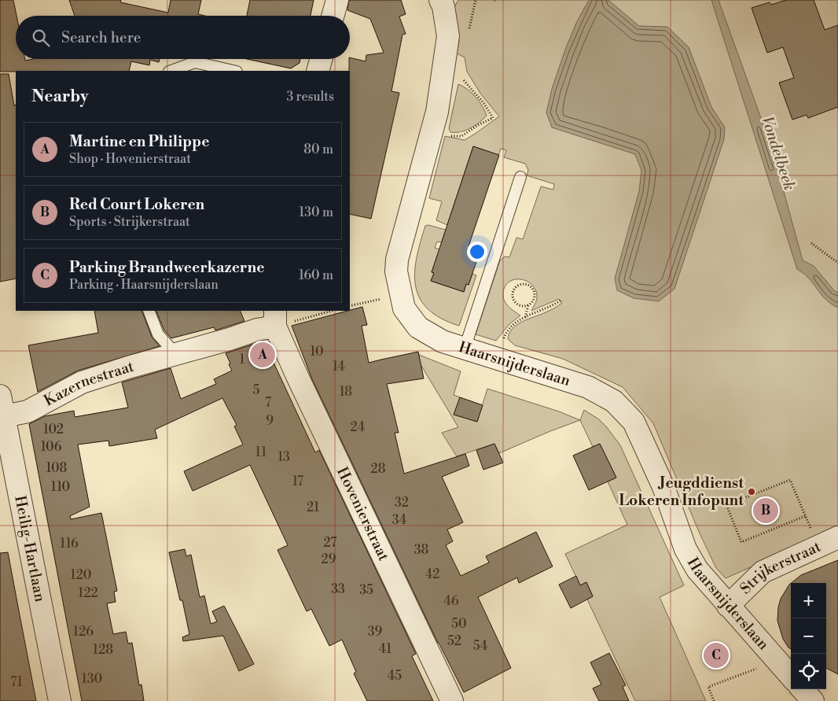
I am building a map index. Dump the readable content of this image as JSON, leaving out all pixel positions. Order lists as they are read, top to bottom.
{
  "streets": {
    "street": [
      "Haarsnijderslaan",
      "Kazernestraat",
      "Hovenierstraat",
      "Heilig-Hartlaan",
      "Strijkerstraat"
    ]
  },
  "crossings": [
    ["Haarsnijderslaan", "Strijkerstraat"],
    ["Kazernestraat", "Hovenierstraat"],
    ["Kazernestraat", "Heilig-Hartlaan"]
  ],
  "water": ["Vondelbeek"],
  "places": ["Jeugddienst Lokeren Infopunt"],
  "house_numbers": [
    "10",
    "1",
    "14",
    "5",
    "18",
    "7",
    "9",
    "24",
    "102",
    "106",
    "11",
    "13",
    "108",
    "28",
    "17",
    "110",
    "32",
    "21",
    "34",
    "27",
    "116",
    "38",
    "29",
    "42",
    "120",
    "33",
    "35",
    "122",
    "46",
    "50",
    "126",
    "39",
    "52",
    "54",
    "41",
    "128",
    "45",
    "130",
    "71"
  ],
  "page": {
    "search": "Search here",
    "heading": ["Nearby", "3 results"],
    "list": [
      {
        "mark": "A",
        "name": "Martine en Philippe",
        "note": "Shop · Hovenierstraat",
        "value": "80 m"
      },
      {
        "mark": "B",
        "name": "Red Court Lokeren",
        "note": "Sports · Strijkerstraat",
        "value": "130 m"
      },
      {
        "mark": "C",
        "name": "Parking Brandweerkazerne",
        "note": "Parking · Haarsnijderslaan",
        "value": "160 m"
      }
    ],
    "pins": ["A", "B", "C"],
    "map_buttons": ["+", "−"]
  }
}
